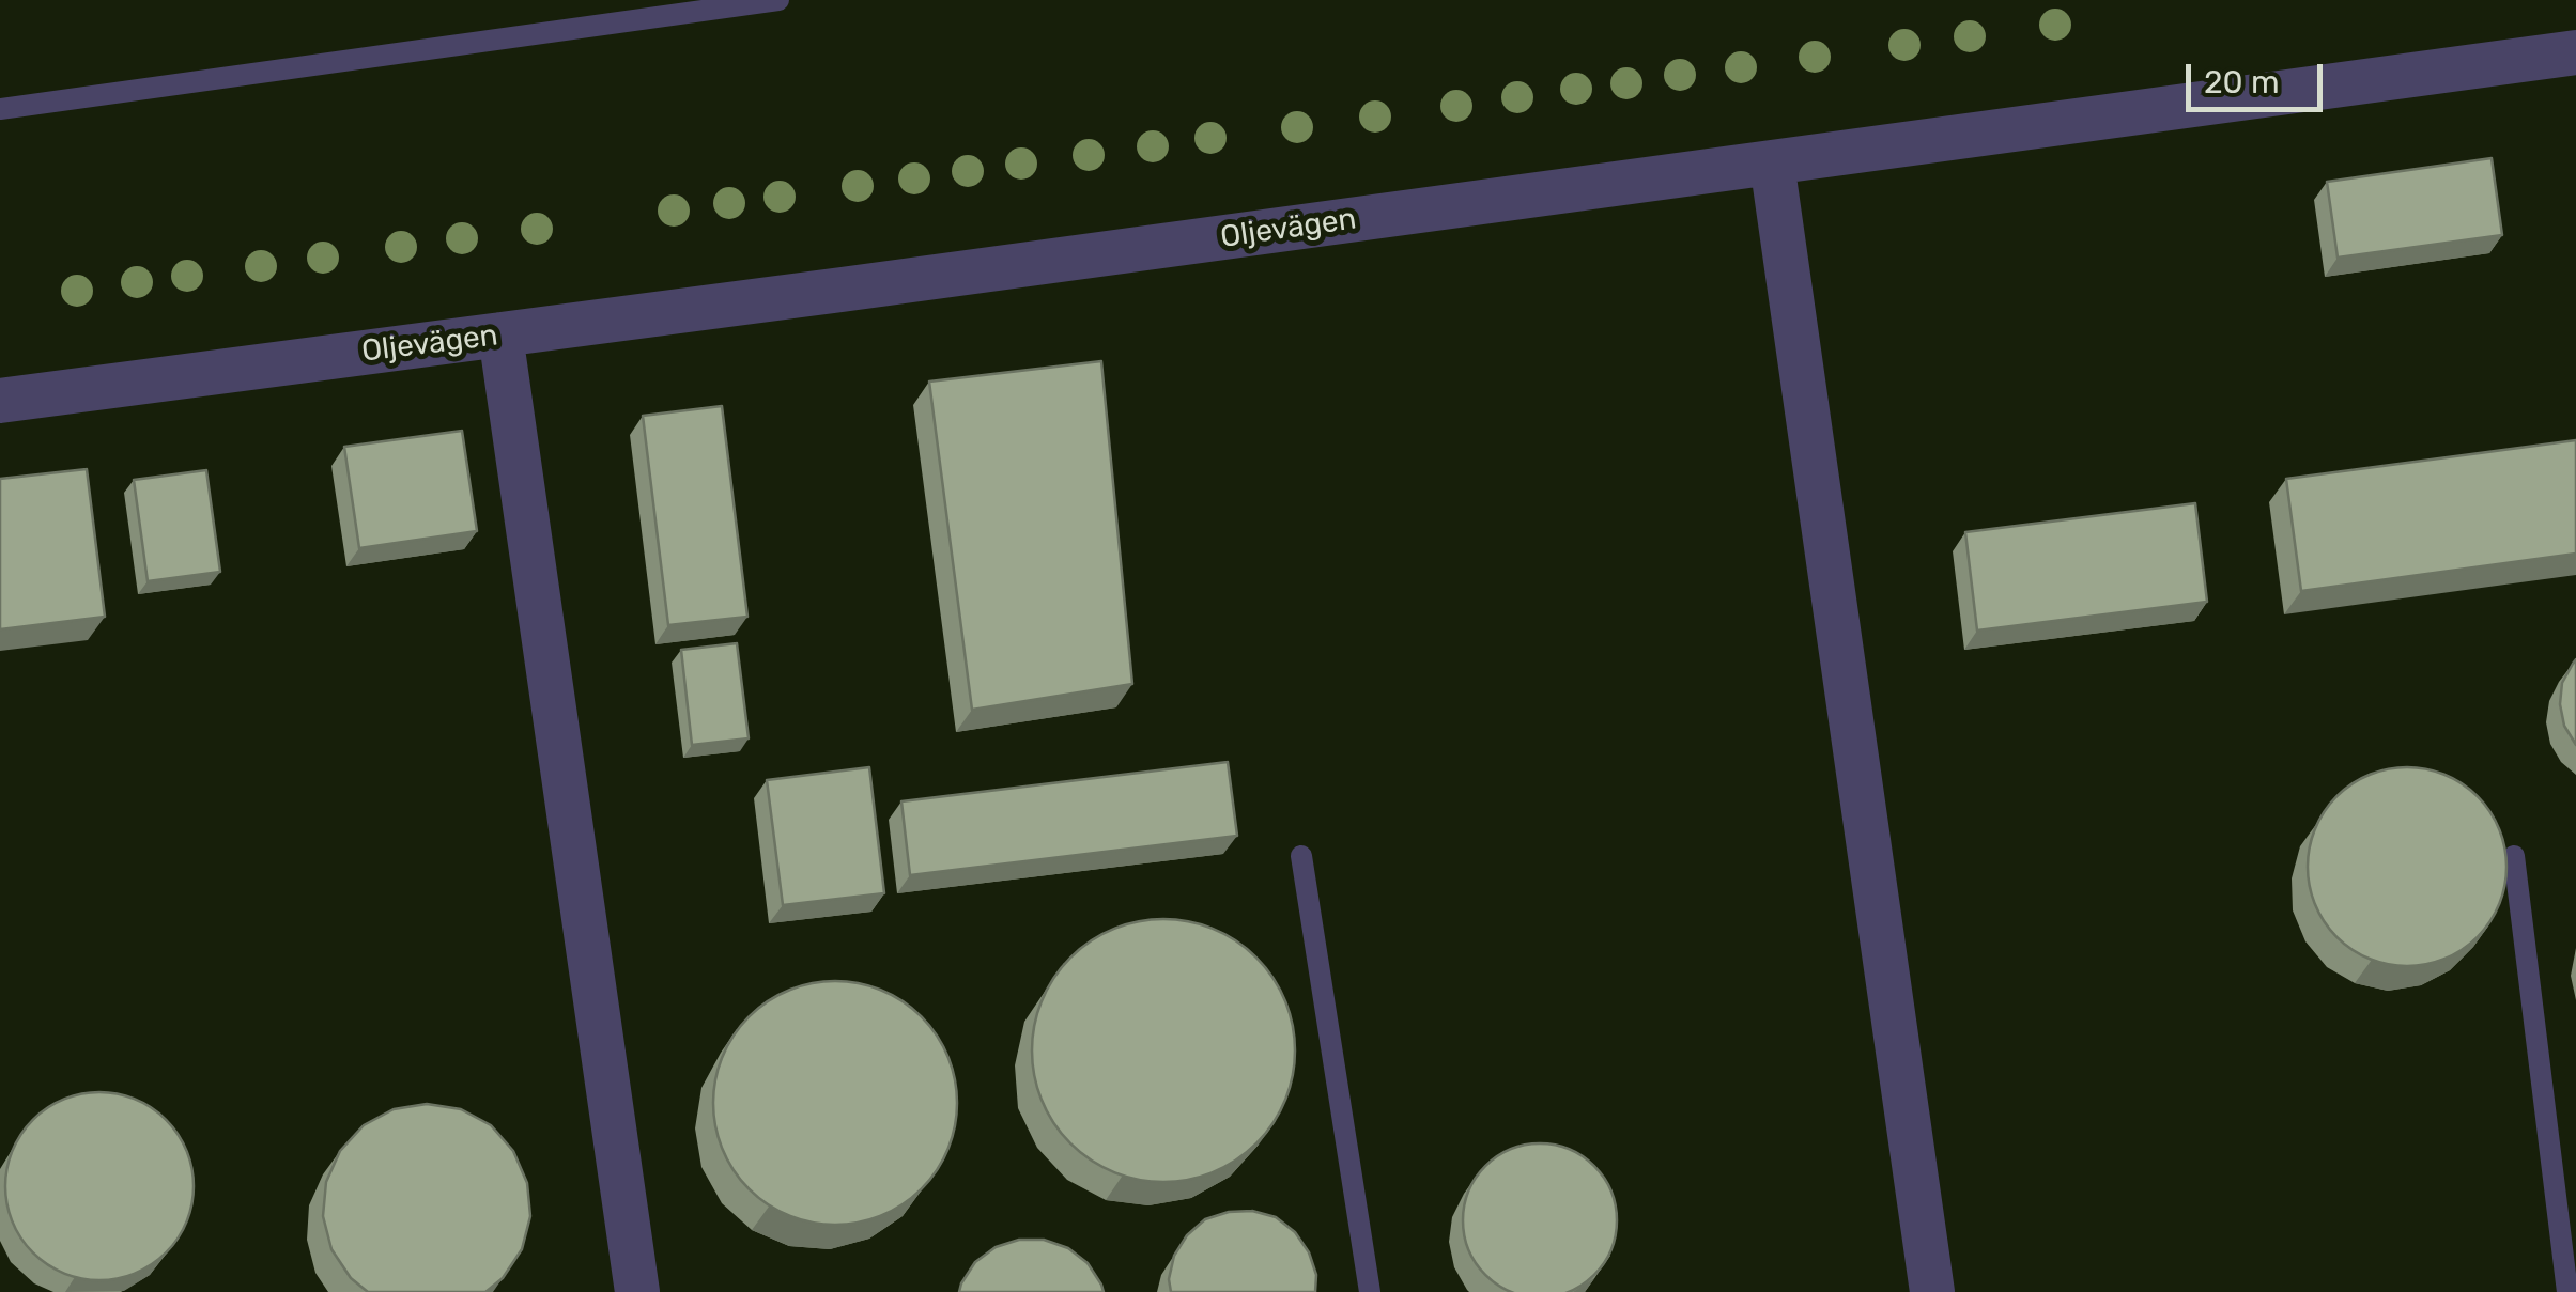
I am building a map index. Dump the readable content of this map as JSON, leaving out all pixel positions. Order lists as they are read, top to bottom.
{
  "streets": {
    "street": ["Oljevägen"]
  },
  "scale_bar": "20 m"
}
